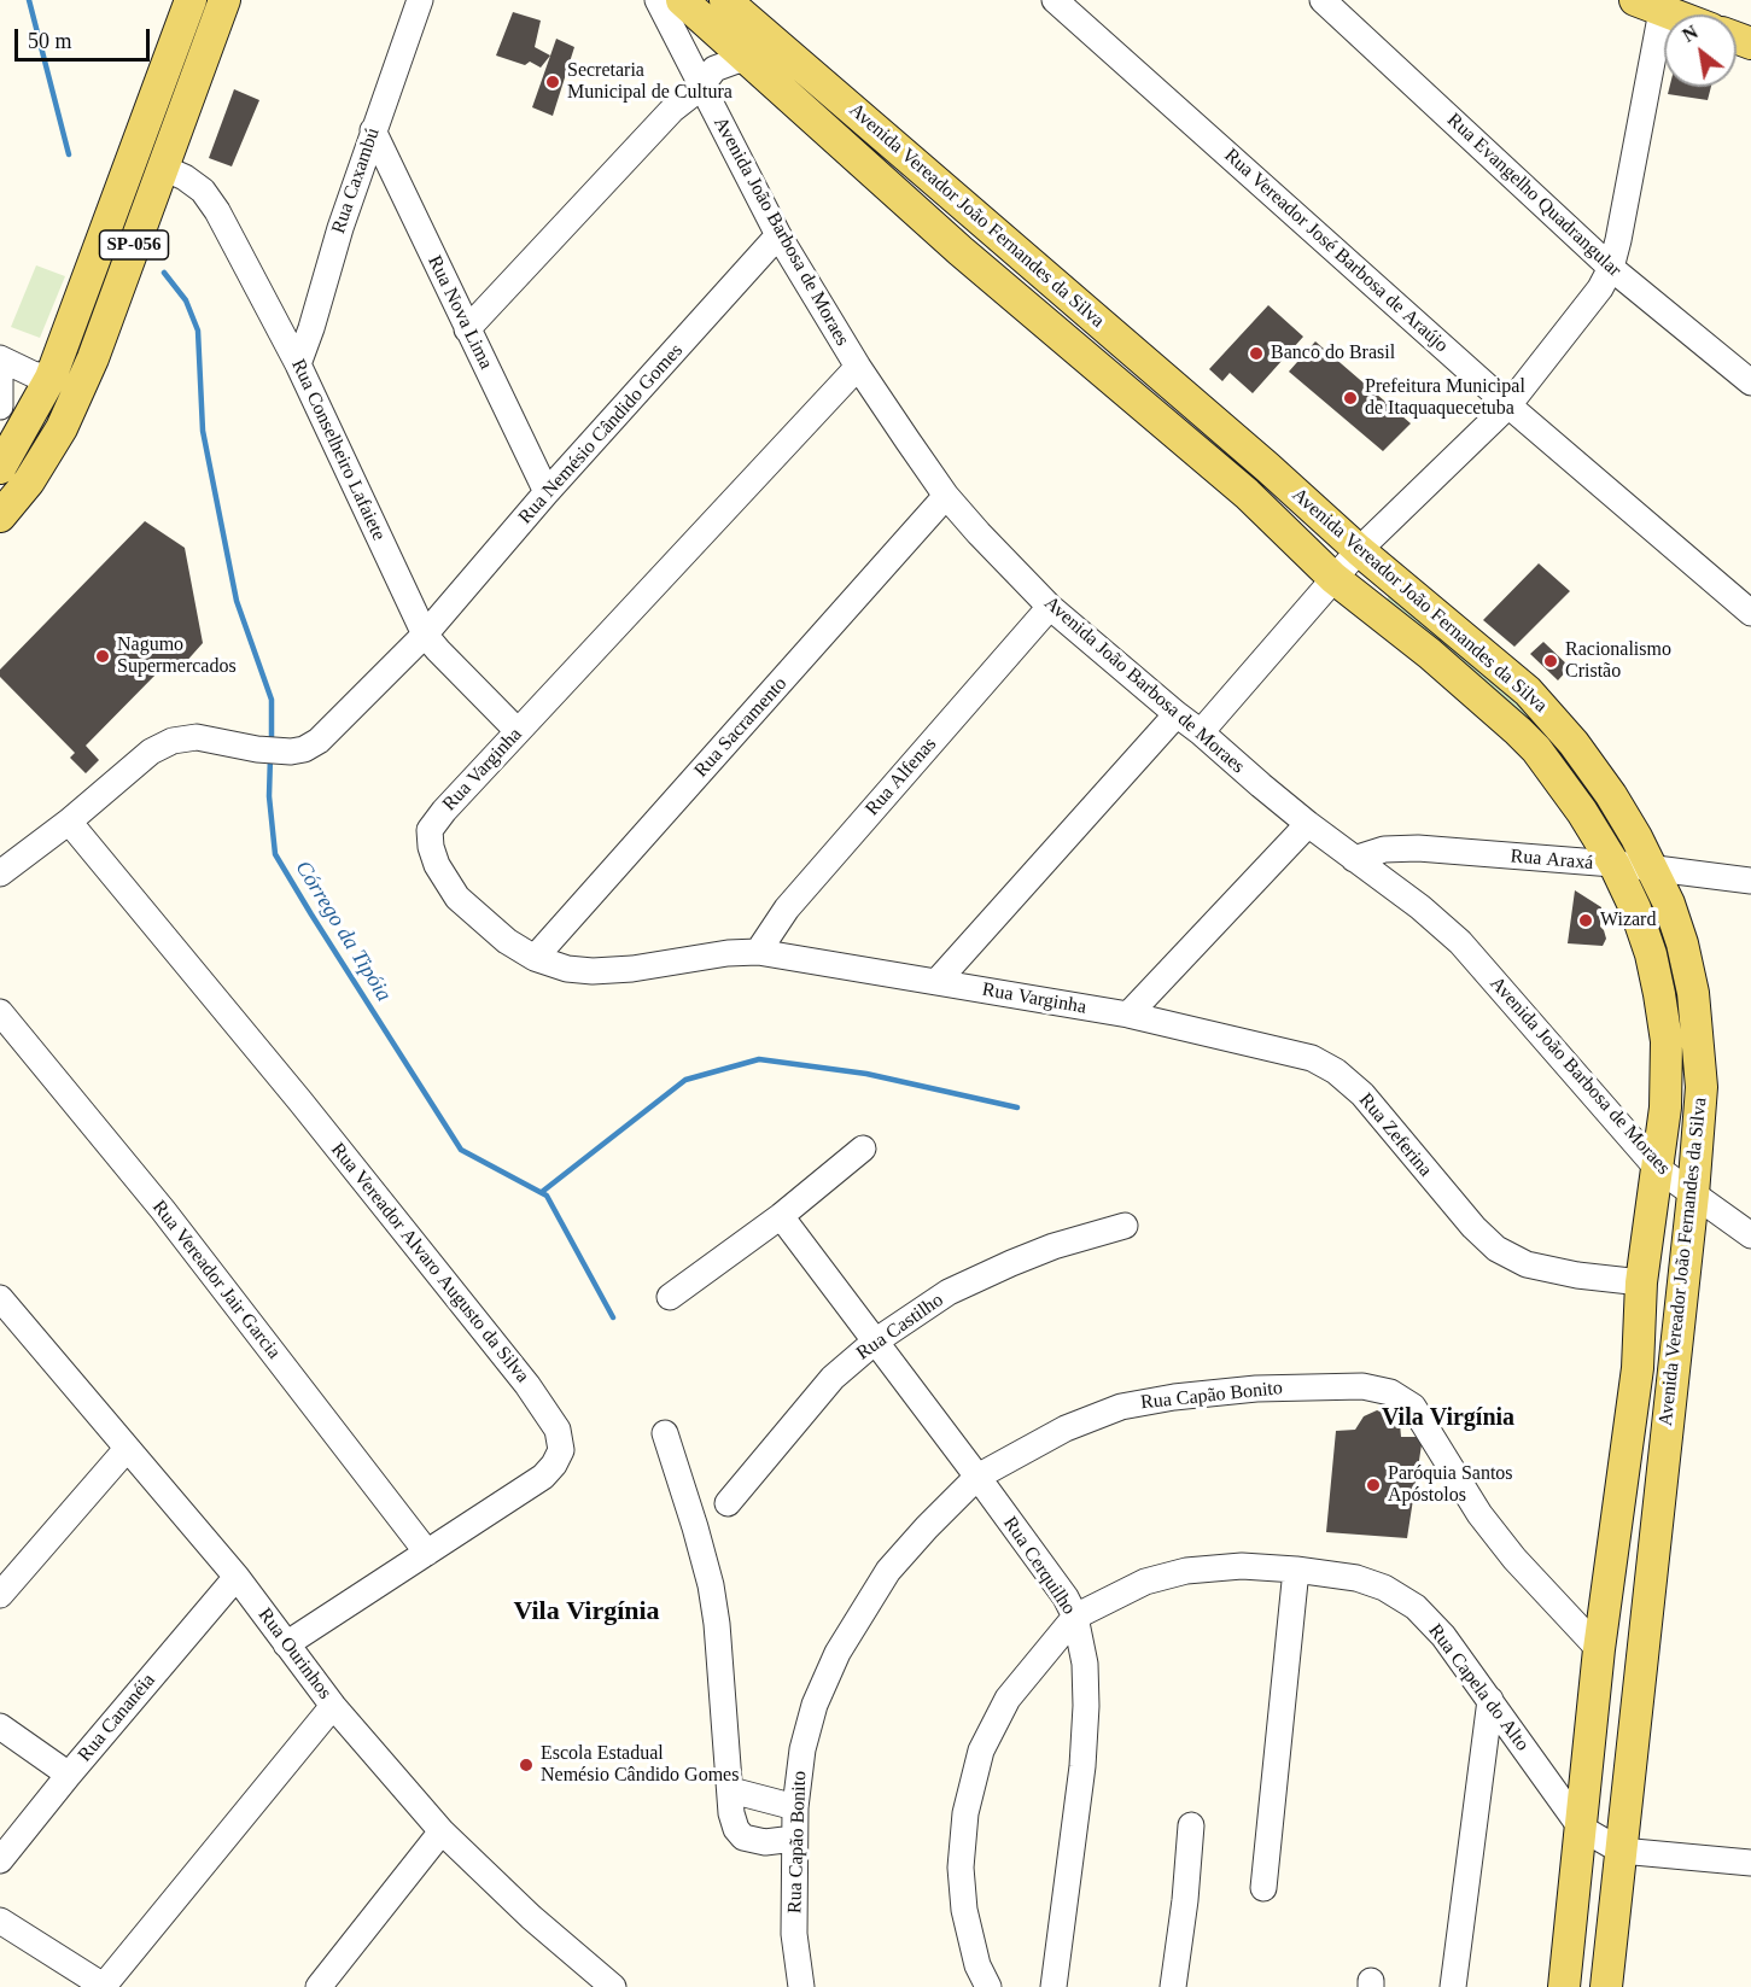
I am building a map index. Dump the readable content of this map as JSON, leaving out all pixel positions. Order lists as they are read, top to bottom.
{
  "streets": {
    "main road": ["Avenida Vereador João Fernandes da Silva", "SP-056"],
    "street": [
      "Rua Caxambú",
      "Rua Evangelho Quadrangular",
      "Avenida João Barbosa de Moraes",
      "Rua Vereador José Barbosa de Araújo",
      "Rua Nova Lima",
      "Rua Nemésio Cândido Gomes",
      "Rua Conselheiro Lafaiete",
      "Rua Sacramento",
      "Rua Varginha",
      "Rua Alfenas",
      "Rua Araxá",
      "Rua Zeferina",
      "Rua Vereador Alvaro Augusto da Silva",
      "Rua Vereador Jair Garcia",
      "Rua Castilho",
      "Rua Capão Bonito",
      "Rua Cerquilho",
      "Rua Ourinhos",
      "Rua Capela do Alto",
      "Rua Cananéia"
    ]
  },
  "crossings": [
    ["Rua Caxambú", "Rua Nova Lima"],
    ["Rua Caxambú", "Rua Conselheiro Lafaiete"],
    ["Avenida Vereador João Fernandes da Silva", "Avenida João Barbosa de Moraes"],
    ["Avenida Vereador João Fernandes da Silva", "Rua Araxá"],
    ["Avenida Vereador João Fernandes da Silva", "Rua Zeferina"],
    ["Avenida Vereador João Fernandes da Silva", "Rua Capão Bonito"],
    ["Avenida Vereador João Fernandes da Silva", "Rua Capela do Alto"],
    ["Avenida João Barbosa de Moraes", "Rua Nemésio Cândido Gomes"],
    ["Avenida João Barbosa de Moraes", "Rua Sacramento"],
    ["Avenida João Barbosa de Moraes", "Rua Varginha"],
    ["Avenida João Barbosa de Moraes", "Rua Alfenas"],
    ["Avenida João Barbosa de Moraes", "Rua Araxá"],
    ["SP-056", "Rua Conselheiro Lafaiete"],
    ["Rua Nova Lima", "Rua Nemésio Cândido Gomes"],
    ["Rua Nemésio Cândido Gomes", "Rua Conselheiro Lafaiete"],
    ["Rua Nemésio Cândido Gomes", "Rua Vereador Alvaro Augusto da Silva"],
    ["Rua Conselheiro Lafaiete", "Rua Varginha"],
    ["Rua Sacramento", "Rua Varginha"],
    ["Rua Varginha", "Rua Alfenas"],
    ["Rua Varginha", "Rua Zeferina"],
    ["Rua Vereador Alvaro Augusto da Silva", "Rua Vereador Jair Garcia"],
    ["Rua Vereador Alvaro Augusto da Silva", "Rua Ourinhos"],
    ["Rua Castilho", "Rua Cerquilho"],
    ["Rua Capão Bonito", "Rua Cerquilho"],
    ["Rua Cerquilho", "Rua Capela do Alto"],
    ["Rua Ourinhos", "Rua Cananéia"]
  ],
  "districts": ["Vila Virgínia", "Vila Virgínia"],
  "water": ["Córrego da Tipóia"],
  "places": [
    "Secretaria Municipal de Cultura",
    "Banco do Brasil",
    "Prefeitura Municipal de Itaquaquecetuba",
    "Nagumo Supermercados",
    "Racionalismo Cristão",
    "Wizard",
    "Paróquia Santos Apóstolos",
    "Escola Estadual Nemésio Cândido Gomes"
  ],
  "scale_bar": "50 m",
  "north": "top left"
}
